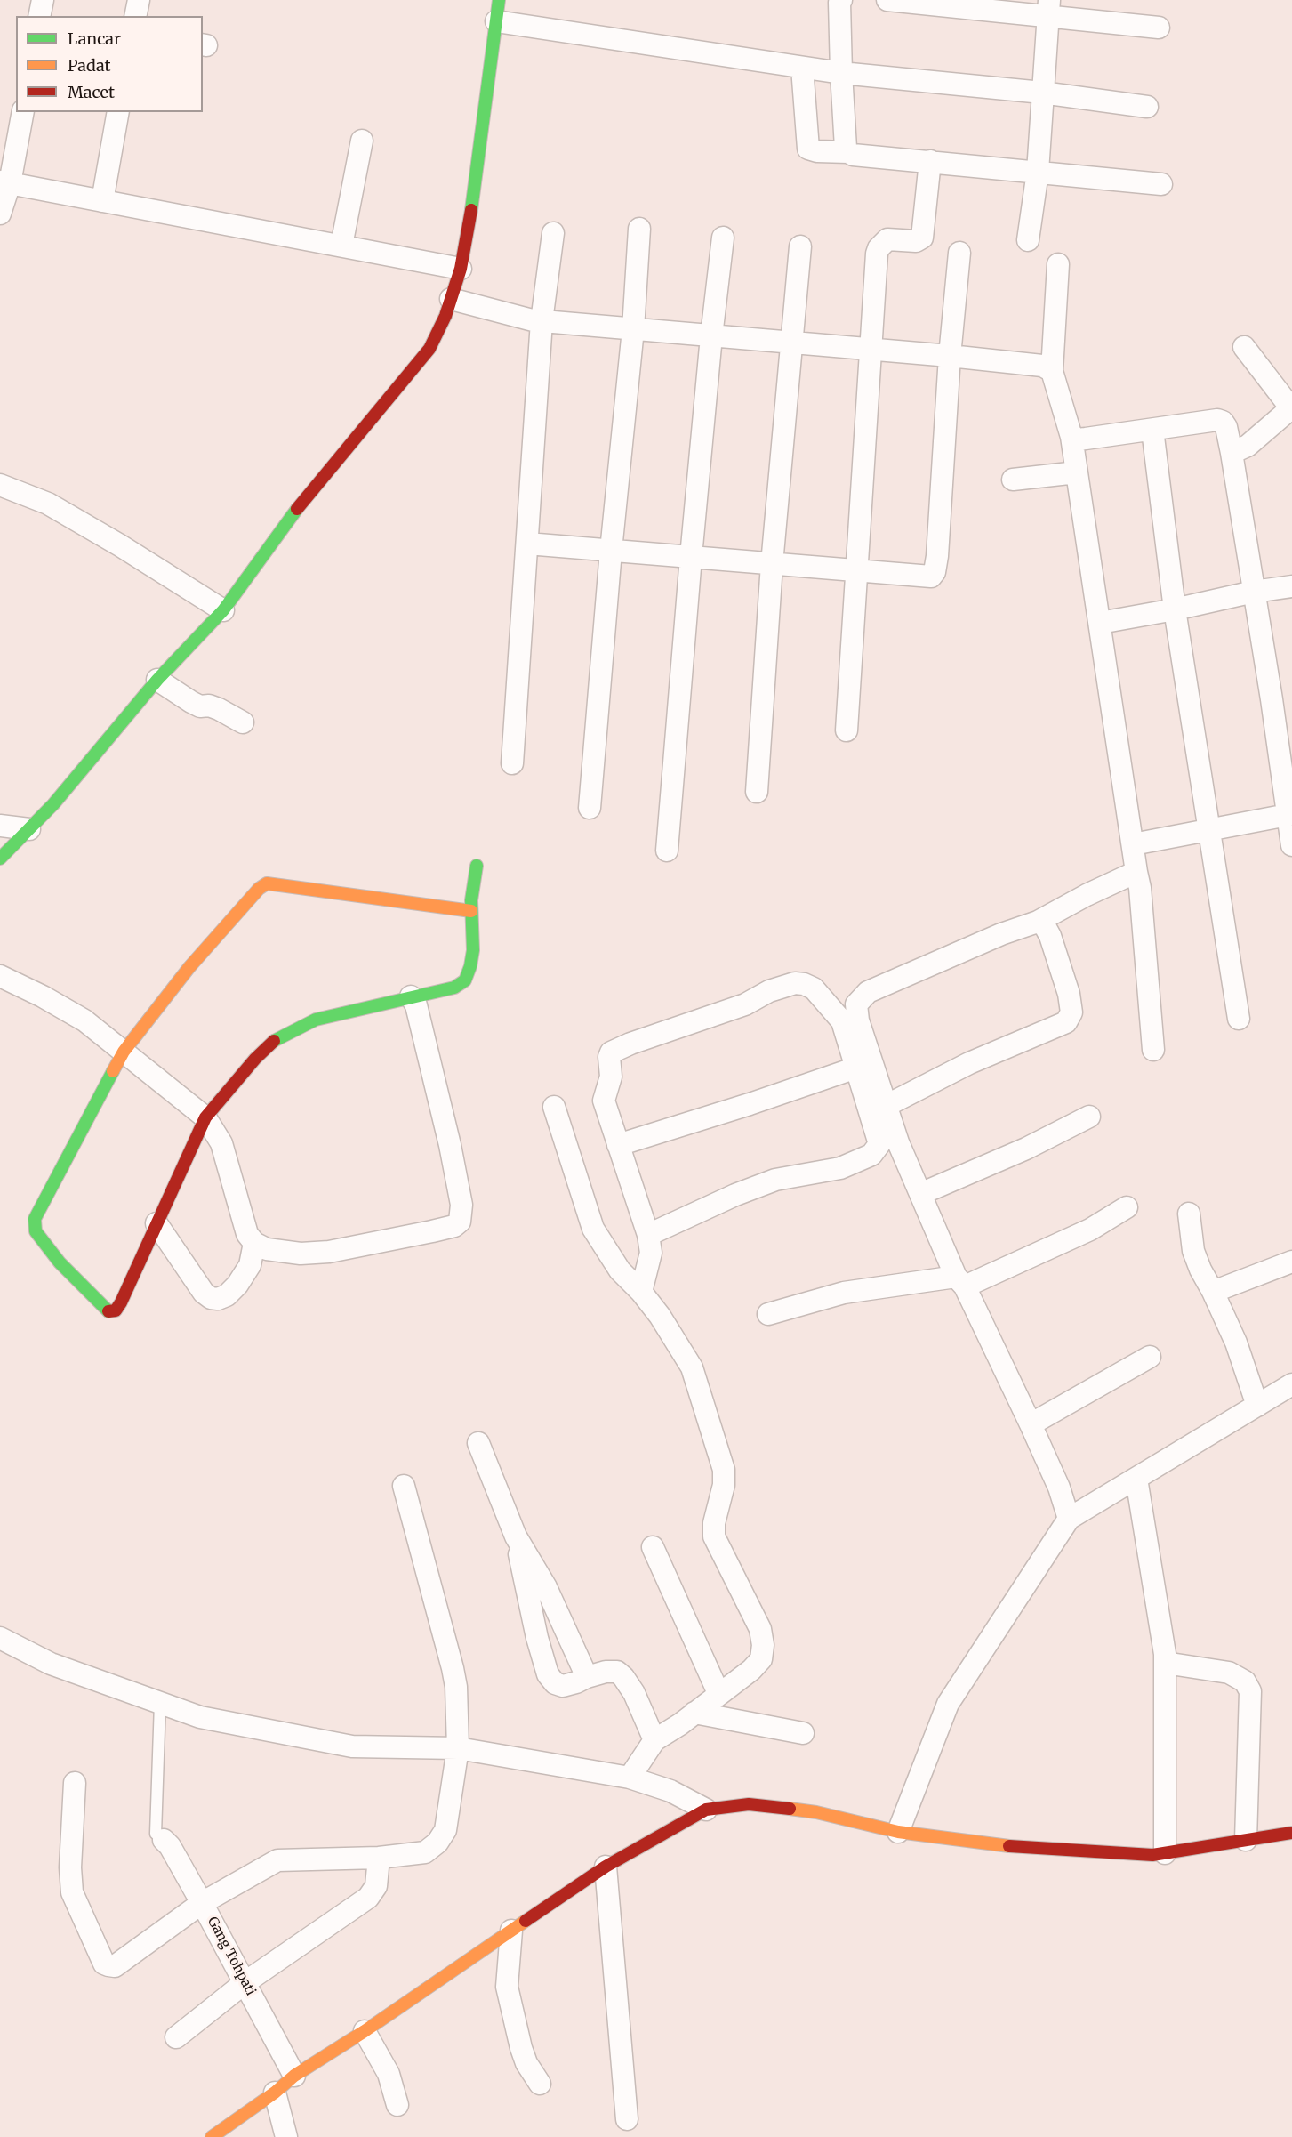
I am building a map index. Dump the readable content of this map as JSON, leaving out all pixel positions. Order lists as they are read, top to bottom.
{
  "streets": {
    "street": ["Gang Tohpati"]
  },
  "legend": ["Lancar", "Padat", "Macet"]
}
